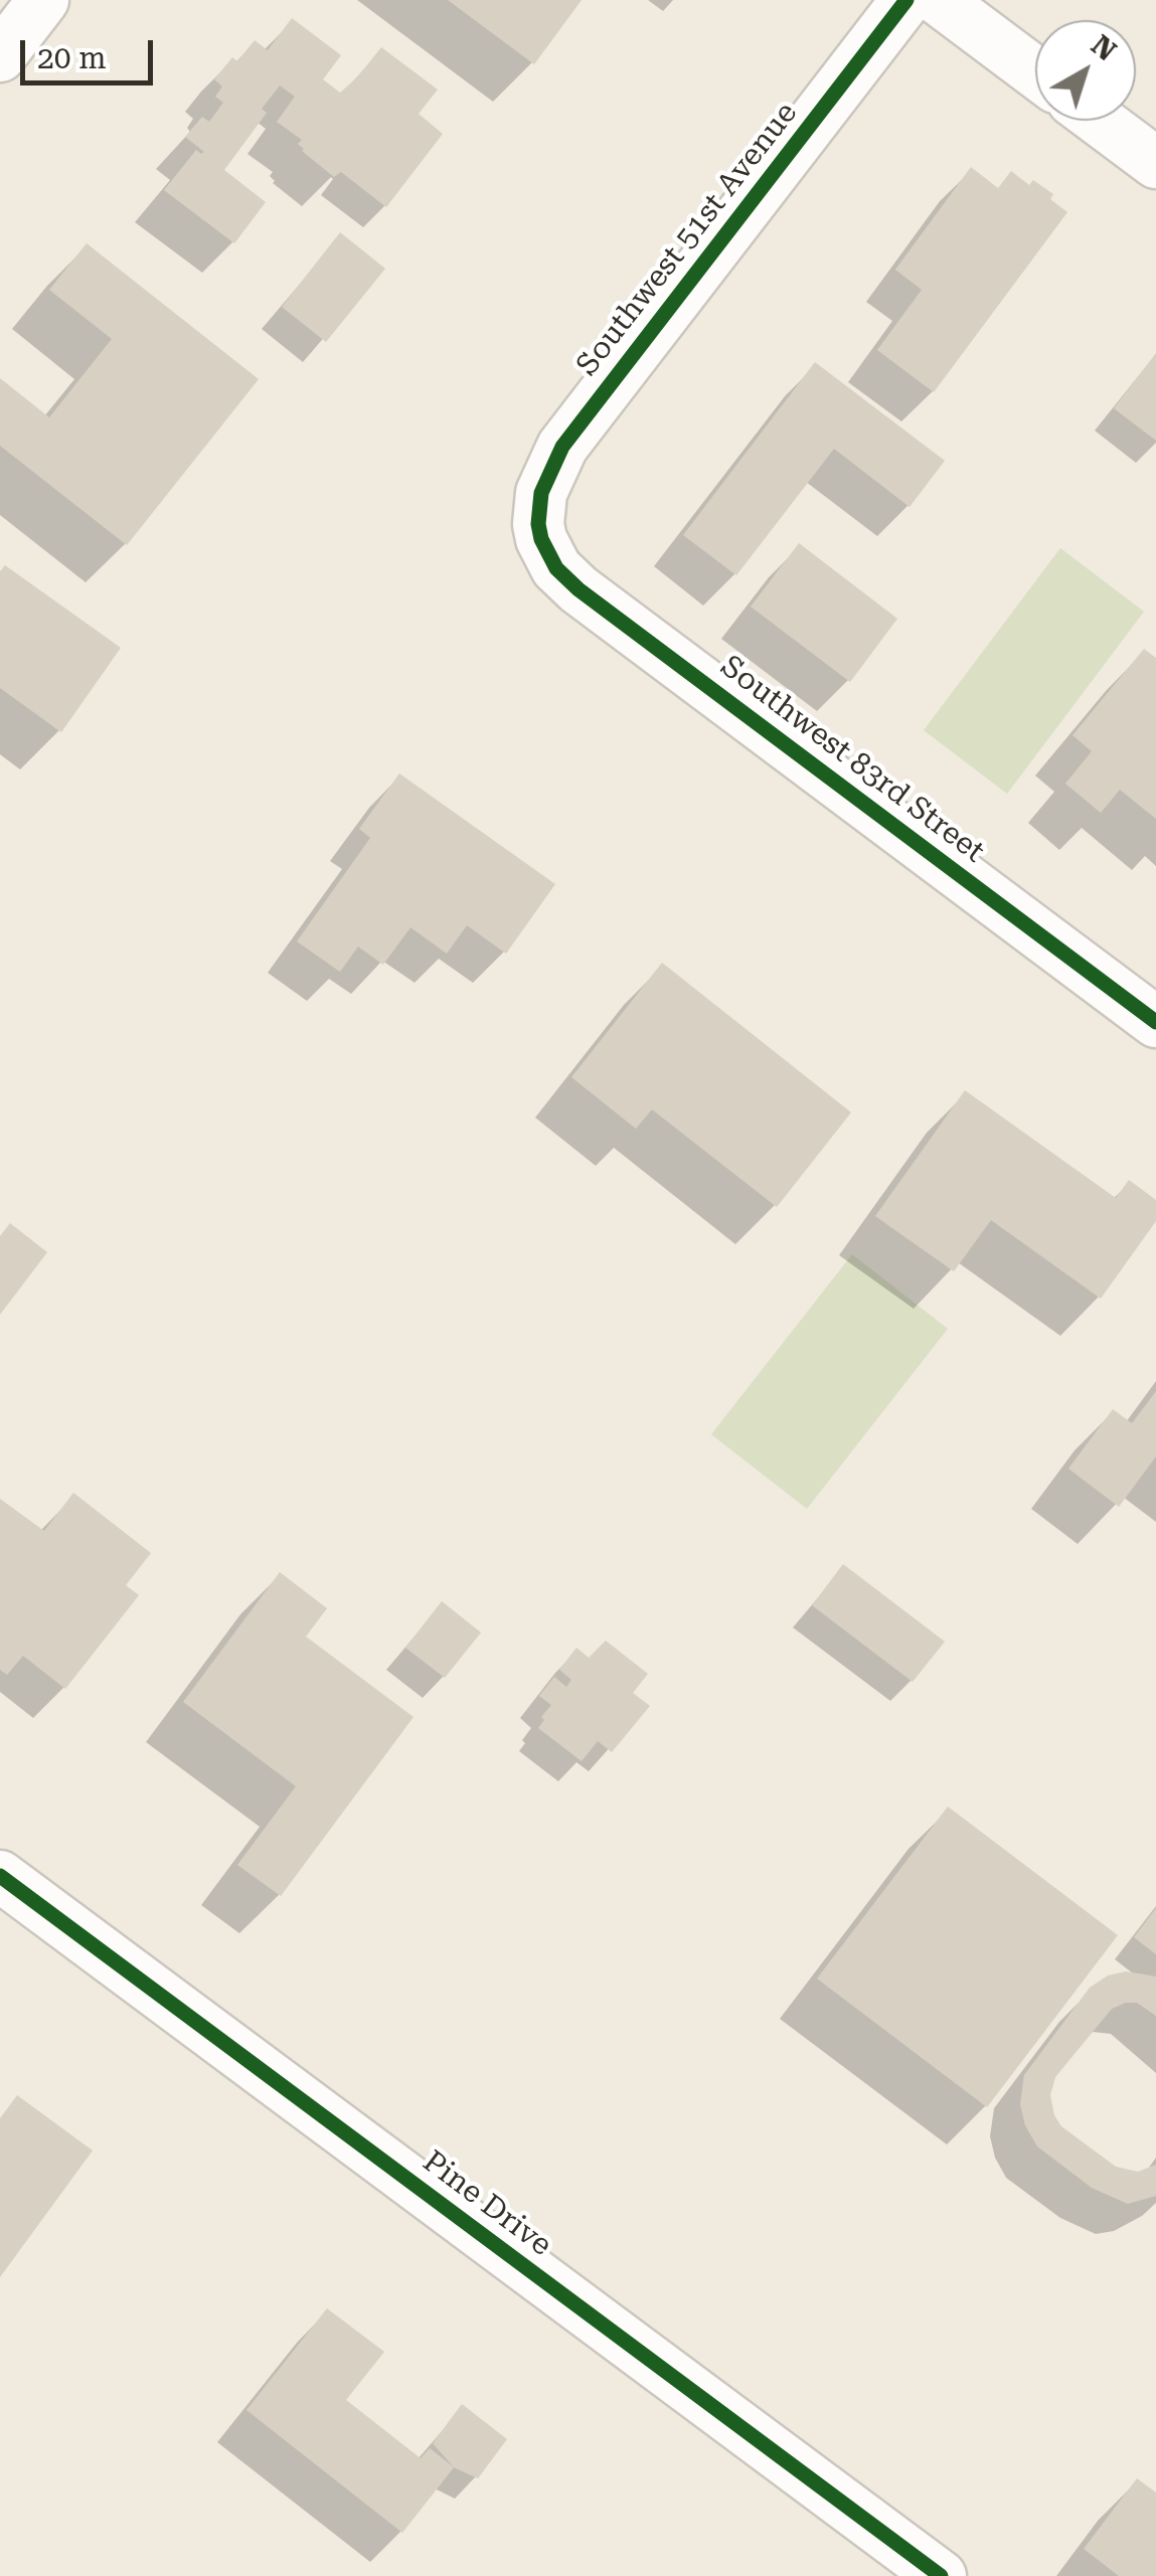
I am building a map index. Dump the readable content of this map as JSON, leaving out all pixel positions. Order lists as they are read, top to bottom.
{
  "streets": {
    "street": ["Southwest 51st Avenue", "Southwest 83rd Street", "Pine Drive"]
  },
  "crossings": [
    ["Southwest 51st Avenue", "Southwest 83rd Street"]
  ],
  "scale_bar": "20 m",
  "north": "top right"
}
